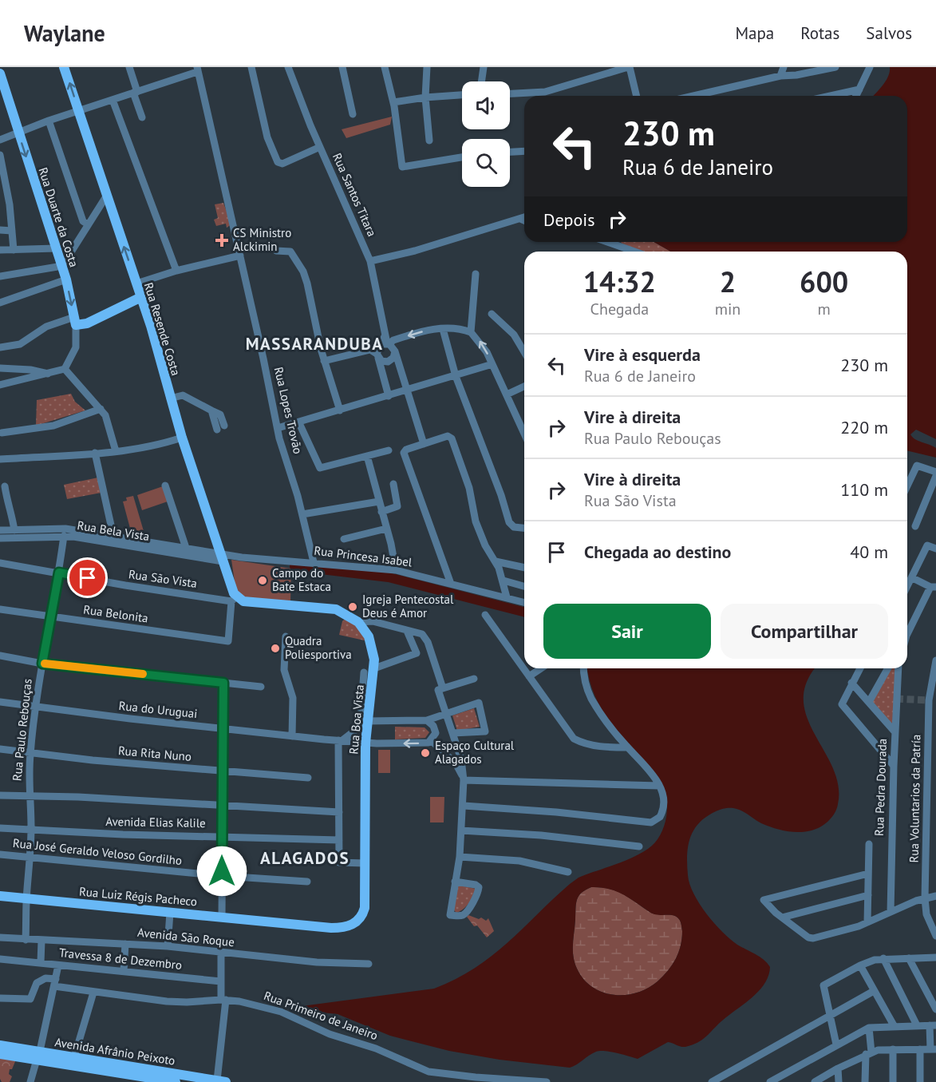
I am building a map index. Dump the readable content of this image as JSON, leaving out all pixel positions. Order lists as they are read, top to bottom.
{
  "streets": {
    "main road": [
      "Rua Duarte da Costa",
      "Rua Resende Costa",
      "Rua Boa Vista",
      "Rua Luiz Régis Pacheco",
      "Avenida Afrânio Peixoto"
    ],
    "street": [
      "Rua Santos Titara",
      "Rua Lopes Trovão",
      "Rua Bela Vista",
      "Rua Princesa Isabel",
      "Rua São Vista",
      "Rua Belonita",
      "Rua do Uruguai",
      "Rua Paulo Rebouças",
      "Rua Rita Nuno",
      "Rua Pedra Dourada",
      "Rua Voluntarios da Patría",
      "Avenida Elias Kalile",
      "Rua José Geraldo Veloso Gordilho",
      "Avenida São Roque",
      "Travessa 8 de Dezembro",
      "Rua Primeiro de Janeiro"
    ]
  },
  "crossings": [
    ["Rua Resende Costa", "Rua Bela Vista"],
    ["Rua Resende Costa", "Rua Princesa Isabel"],
    ["Rua Resende Costa", "Rua São Vista"],
    ["Rua Resende Costa", "Rua Belonita"],
    ["Rua Resende Costa", "Rua Boa Vista"],
    ["Rua Lopes Trovão", "Rua Princesa Isabel"],
    ["Rua Bela Vista", "Rua Princesa Isabel"],
    ["Rua Bela Vista", "Rua Paulo Rebouças"],
    ["Rua São Vista", "Rua Belonita"],
    ["Rua São Vista", "Rua Boa Vista"],
    ["Rua São Vista", "Rua Paulo Rebouças"],
    ["Rua Belonita", "Rua Boa Vista"],
    ["Rua Belonita", "Rua Paulo Rebouças"],
    ["Rua do Uruguai", "Rua Boa Vista"],
    ["Rua do Uruguai", "Rua Paulo Rebouças"],
    ["Rua Boa Vista", "Rua Luiz Régis Pacheco"],
    ["Rua Paulo Rebouças", "Rua Rita Nuno"],
    ["Rua Paulo Rebouças", "Avenida Elias Kalile"],
    ["Rua Paulo Rebouças", "Rua José Geraldo Veloso Gordilho"],
    ["Rua Paulo Rebouças", "Rua Luiz Régis Pacheco"],
    ["Rua Paulo Rebouças", "Avenida São Roque"]
  ],
  "one_way": ["Rua Duarte da Costa"],
  "districts": ["MASSARANDUBA", "ALAGADOS"],
  "places": {
    "health": ["CS Ministro Alckimin"],
    "other": [
      "Campo do Bate Estaca",
      "Igreja Pentecostal Deus é Amor",
      "Quadra Poliesportiva",
      "Espaço Cultural Alagados"
    ]
  },
  "page": {
    "header": "Waylane",
    "nav": ["Mapa", "Rotas", "Salvos"],
    "turn": ["230 m", "Rua 6 de Janeiro"],
    "then": "Depois",
    "eta": [
      "14:32",
      "Chegada",
      "2",
      "min",
      "600",
      "m"
    ],
    "list": [
      {
        "name": "Vire à esquerda",
        "note": "Rua 6 de Janeiro",
        "value": "230 m"
      },
      {
        "name": "Vire à direita",
        "note": "Rua Paulo Rebouças",
        "value": "220 m"
      },
      {
        "name": "Vire à direita",
        "note": "Rua São Vista",
        "value": "110 m"
      },
      {
        "name": "Chegada ao destino",
        "value": "40 m"
      }
    ],
    "buttons": ["Sair", "Compartilhar"]
  }
}
